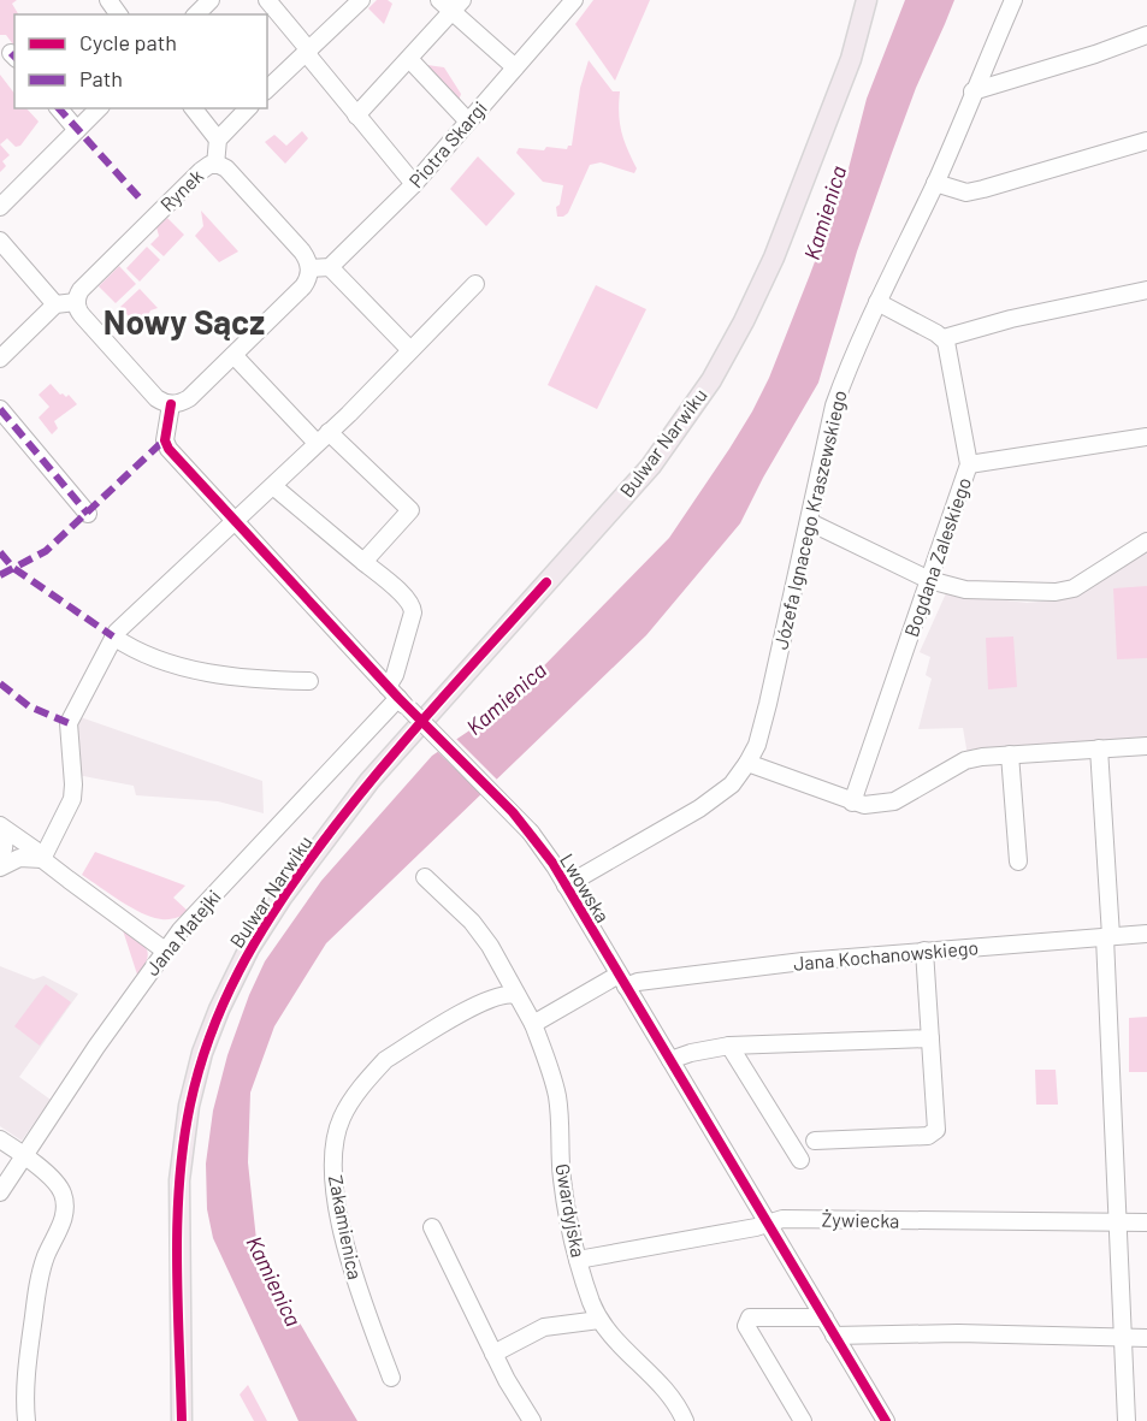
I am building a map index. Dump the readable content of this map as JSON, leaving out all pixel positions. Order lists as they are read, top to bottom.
{
  "streets": {
    "main road": ["Bulwar Narwiku"],
    "street": [
      "Piotra Skargi",
      "Rynek",
      "Józefa Ignacego Kraszewskiego",
      "Bogdana Zaleskiego",
      "Lwowska",
      "Jana Matejki",
      "Jana Kochanowskiego",
      "Gwardyjska",
      "Żywiecka",
      "Zakamienica"
    ]
  },
  "crossings": [
    ["Józefa Ignacego Kraszewskiego", "Lwowska"],
    ["Lwowska", "Jana Matejki"],
    ["Lwowska", "Jana Kochanowskiego"],
    ["Lwowska", "Żywiecka"],
    ["Gwardyjska", "Żywiecka"],
    ["Gwardyjska", "Zakamienica"]
  ],
  "districts": ["Nowy Sącz"],
  "water": ["Kamienica"],
  "legend": ["Cycle path", "Path"]
}
